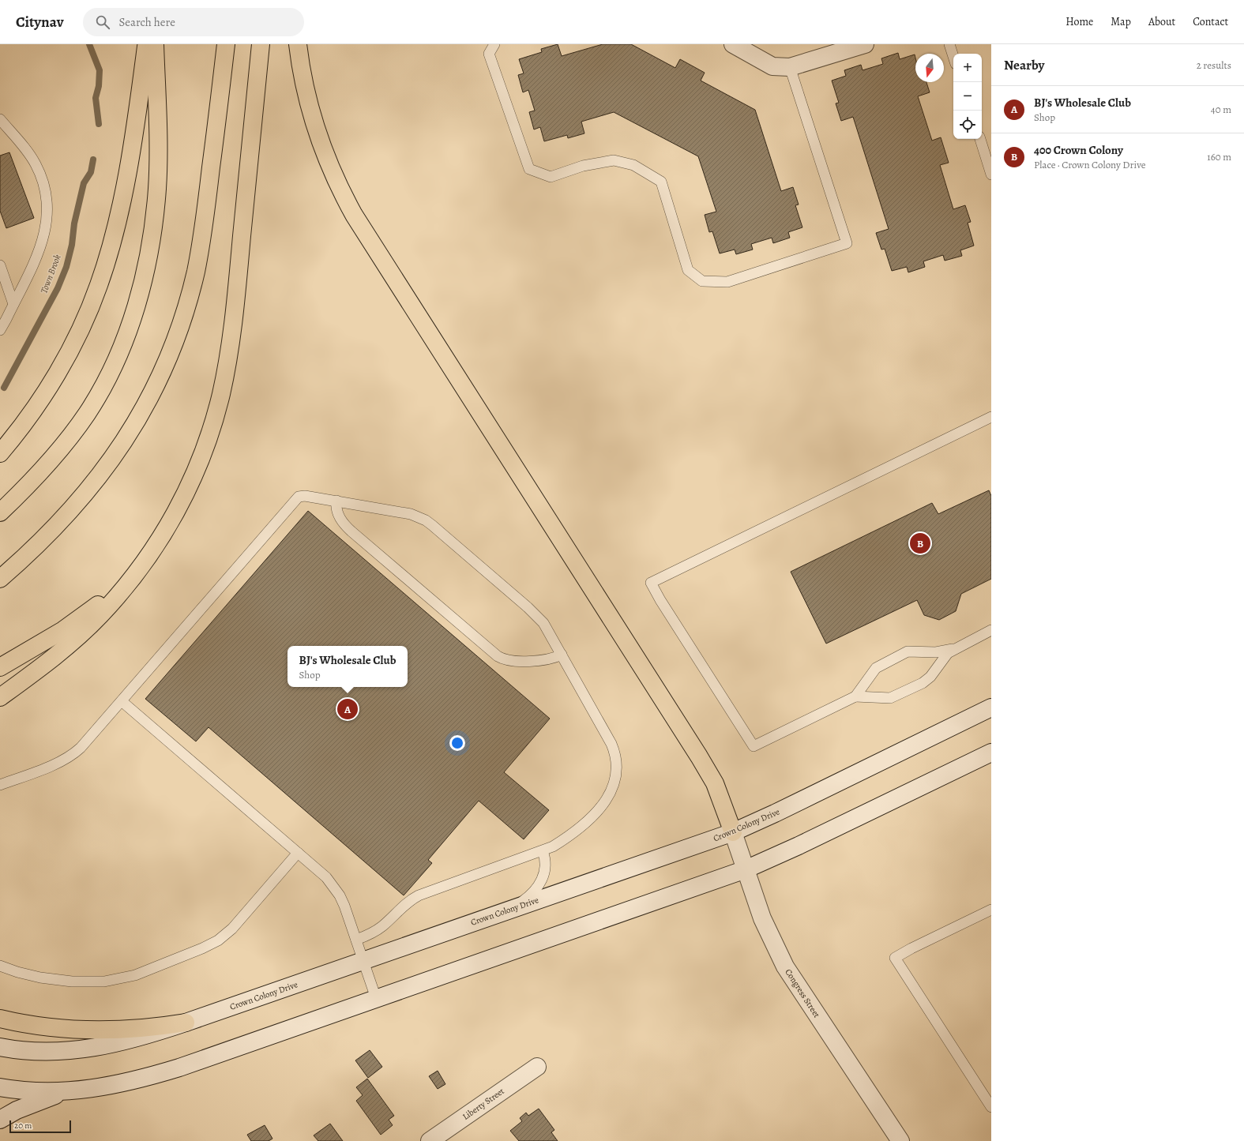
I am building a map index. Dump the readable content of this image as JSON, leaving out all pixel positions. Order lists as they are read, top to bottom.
{
  "streets": {
    "street": ["Crown Colony Drive", "Congress Street", "Liberty Street"]
  },
  "crossings": [
    ["Crown Colony Drive", "Congress Street"]
  ],
  "water": ["Town Brook"],
  "scale_bar": "20 m",
  "north": "bottom",
  "page": {
    "header": "Citynav",
    "search": "Search here",
    "nav": [
      "Home",
      "Map",
      "About",
      "Contact"
    ],
    "heading": ["Nearby", "2 results"],
    "map_buttons": ["+", "−"],
    "list": [
      {
        "mark": "A",
        "name": "BJ's Wholesale Club",
        "note": "Shop",
        "value": "40 m"
      },
      {
        "mark": "B",
        "name": "400 Crown Colony",
        "note": "Place · Crown Colony Drive",
        "value": "160 m"
      }
    ],
    "pins": ["B", "A"],
    "popup": ["BJ's Wholesale Club", "Shop"],
    "scale": "20 m"
  }
}
